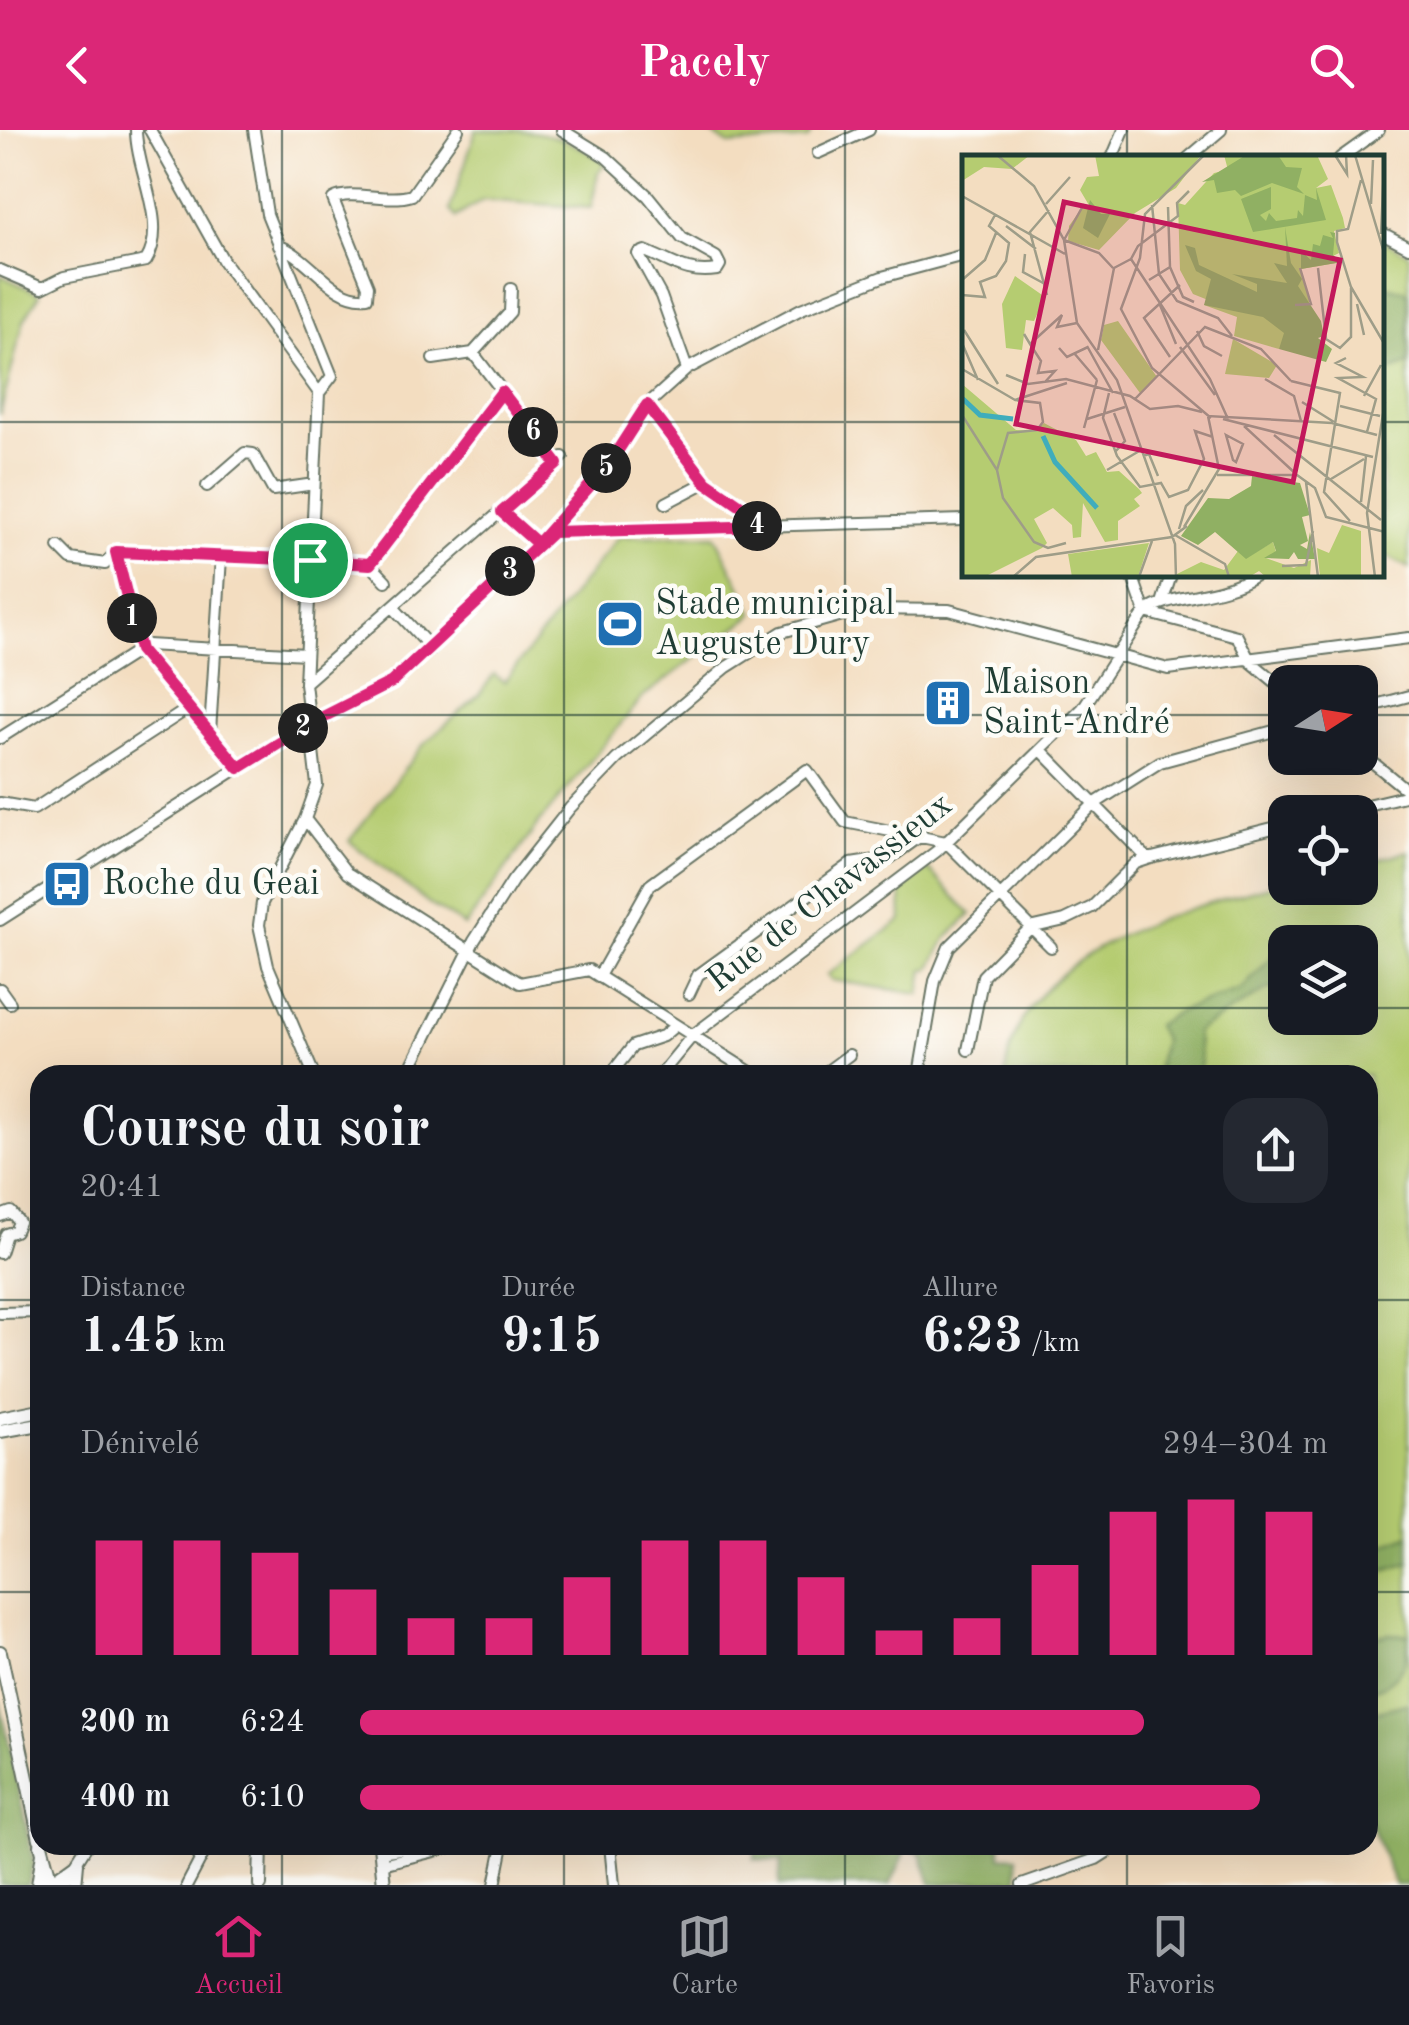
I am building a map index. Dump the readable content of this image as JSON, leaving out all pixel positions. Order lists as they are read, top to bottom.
{
  "streets": {
    "street": ["Rue de Chavassieux"]
  },
  "places": {
    "sports": ["Stade municipal Auguste Dury"],
    "building": ["Maison Saint-André"],
    "bus stop": ["Roche du Geai"]
  },
  "north": "right",
  "page": {
    "header": "Pacely",
    "pins": [
      "6",
      "5",
      "4",
      "3",
      "1",
      "2"
    ],
    "heading": ["Course du soir", "20:41"],
    "stats": [
      ["Distance", "1.45 km"],
      ["Durée", "9:15"],
      ["Allure", "6:23 /km"]
    ],
    "chart": ["Dénivelé", "294–304 m"],
    "list": [
      {
        "name": "200 m",
        "note": "6:24"
      },
      {
        "name": "400 m",
        "note": "6:10"
      }
    ],
    "tabs": ["Accueil", "Carte", "Favoris"]
  }
}
